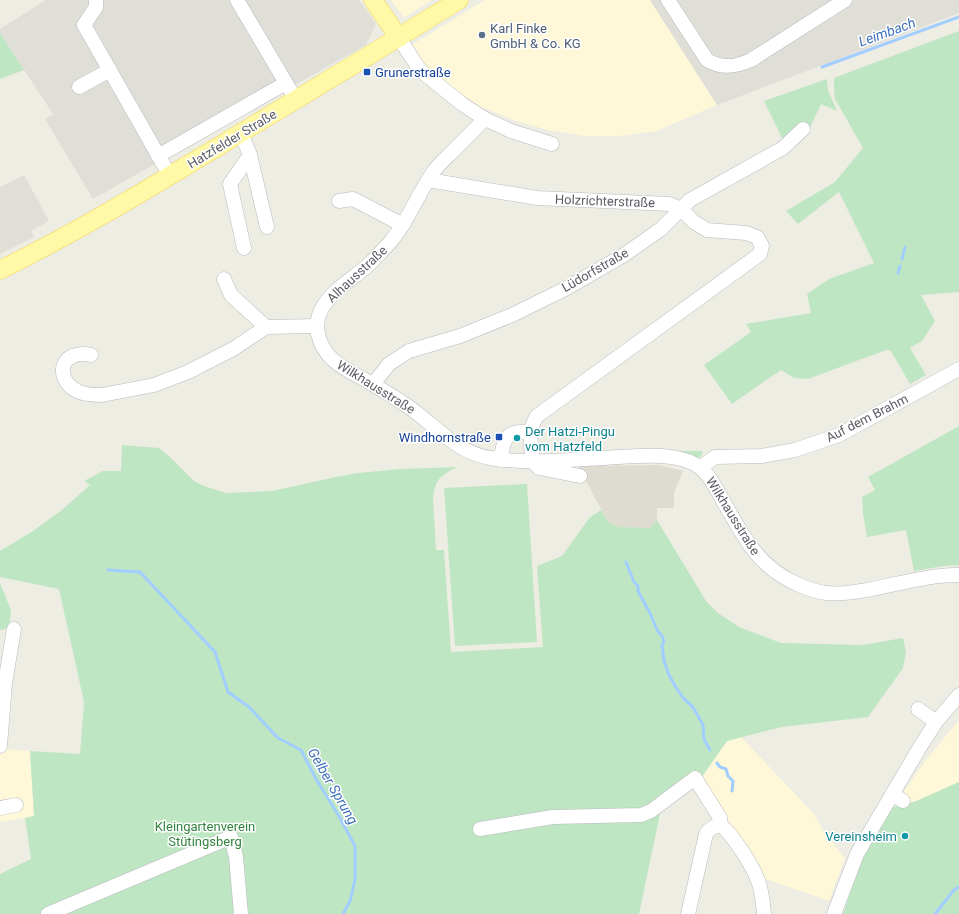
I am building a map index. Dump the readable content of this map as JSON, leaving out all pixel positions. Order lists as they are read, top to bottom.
{
  "streets": {
    "main road": ["Hatzfelder Straße"],
    "street": [
      "Holzrichterstraße",
      "Lüdorfstraße",
      "Alhausstraße",
      "Wilkhausstraße",
      "Auf dem Brahm"
    ]
  },
  "crossings": [
    ["Holzrichterstraße", "Lüdorfstraße"],
    ["Holzrichterstraße", "Alhausstraße"],
    ["Lüdorfstraße", "Wilkhausstraße"],
    ["Alhausstraße", "Wilkhausstraße"],
    ["Wilkhausstraße", "Auf dem Brahm"]
  ],
  "water": ["Leimbach", "Gelber Sprung"],
  "parks": ["Kleingartenverein Stütingsberg"],
  "places": {
    "other": ["Karl Finke GmbH & Co. KG", "Der Hatzi-Pingu vom Hatzfeld", "Vereinsheim"],
    "transit": ["Grunerstraße", "Windhornstraße"]
  }
}
